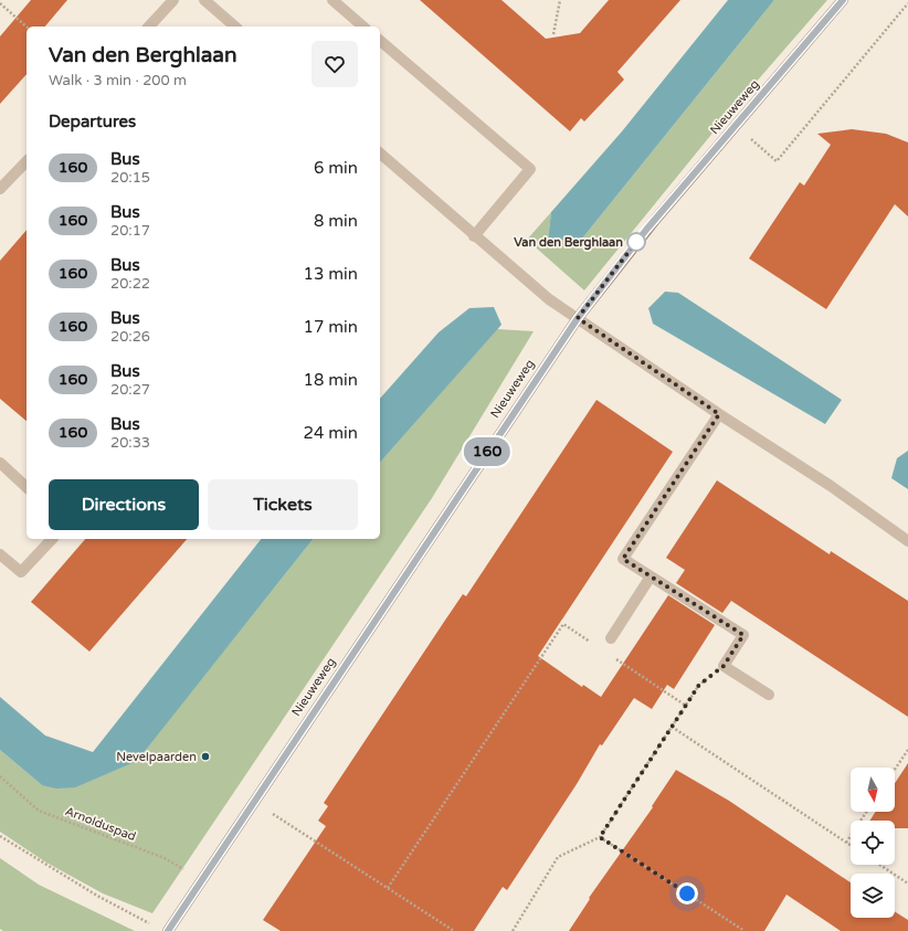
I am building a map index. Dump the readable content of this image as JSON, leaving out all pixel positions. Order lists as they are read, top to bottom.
{
  "streets": {
    "street": ["Nieuweweg"],
    "path": ["Arnolduspad"]
  },
  "crossings": [
    ["Nieuweweg", "Arnolduspad"]
  ],
  "places": ["Van den Berghlaan", "Nevelpaarden"],
  "lines": ["bus line 160"],
  "north": "bottom",
  "page": {
    "on_map": "160",
    "heading": [
      ["Van den Berghlaan", "Walk · 3 min · 200 m"],
      "Departures"
    ],
    "list": [
      {
        "mark": "160",
        "name": "Bus",
        "note": "20:15",
        "value": "6 min"
      },
      {
        "mark": "160",
        "name": "Bus",
        "note": "20:17",
        "value": "8 min"
      },
      {
        "mark": "160",
        "name": "Bus",
        "note": "20:22",
        "value": "13 min"
      },
      {
        "mark": "160",
        "name": "Bus",
        "note": "20:26",
        "value": "17 min"
      },
      {
        "mark": "160",
        "name": "Bus",
        "note": "20:27",
        "value": "18 min"
      },
      {
        "mark": "160",
        "name": "Bus",
        "note": "20:33",
        "value": "24 min"
      }
    ],
    "buttons": ["Directions", "Tickets"]
  }
}
